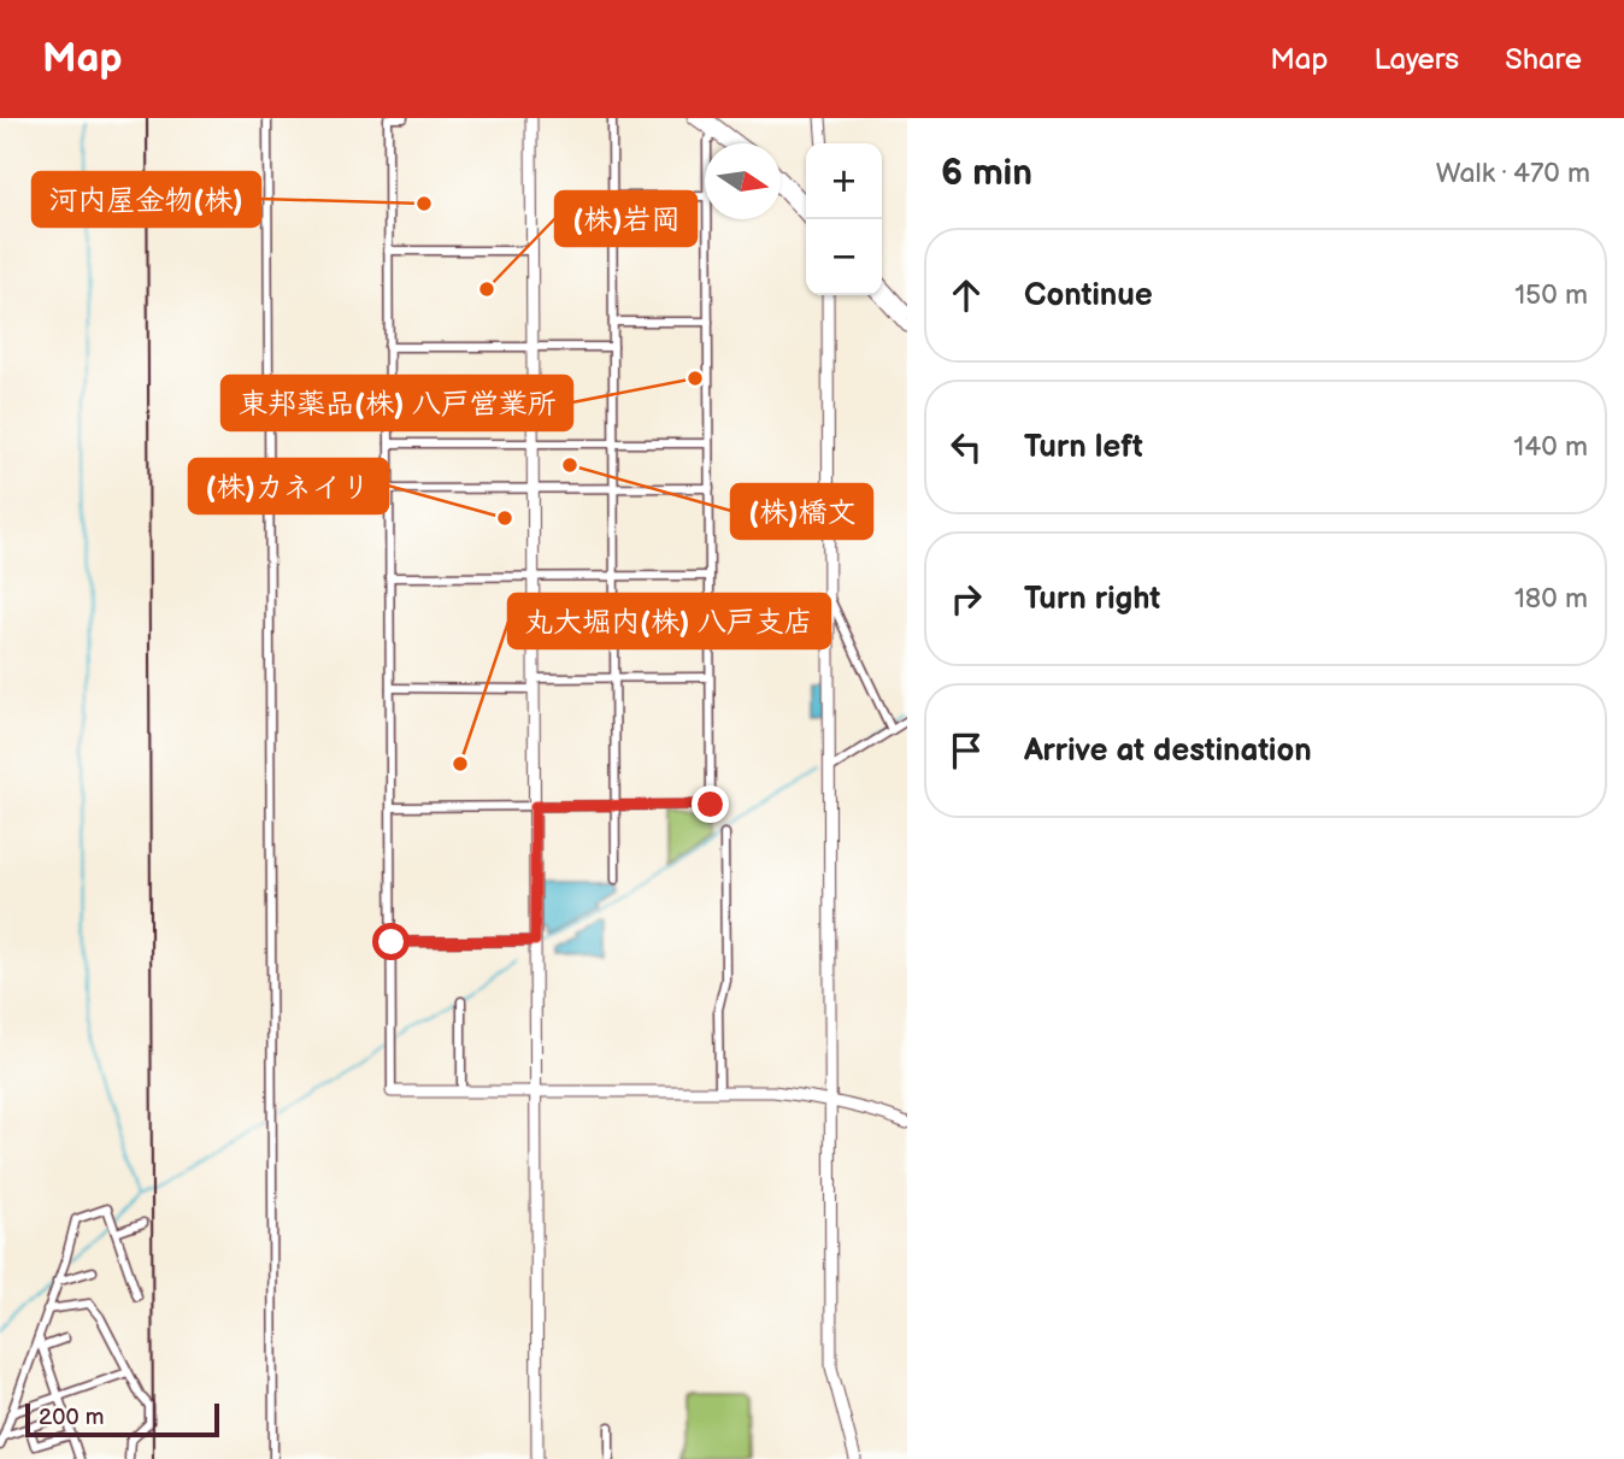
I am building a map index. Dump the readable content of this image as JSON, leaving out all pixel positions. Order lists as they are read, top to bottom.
{
  "places": [
    "河内屋金物(株)",
    "(株)岩岡",
    "東邦薬品(株) 八戸営業所",
    "(株)橋文",
    "(株)カネイリ",
    "丸大堀内(株) 八戸支店"
  ],
  "scale_bar": "200 m",
  "north": "right",
  "page": {
    "header": "Map",
    "nav": ["Map", "Layers", "Share"],
    "heading": ["6 min", "Walk · 470 m"],
    "map_buttons": ["+", "−"],
    "list": [
      ["Continue", "150 m"],
      ["Turn left", "140 m"],
      ["Turn right", "180 m"],
      "Arrive at destination"
    ],
    "scale": "200 m"
  }
}
